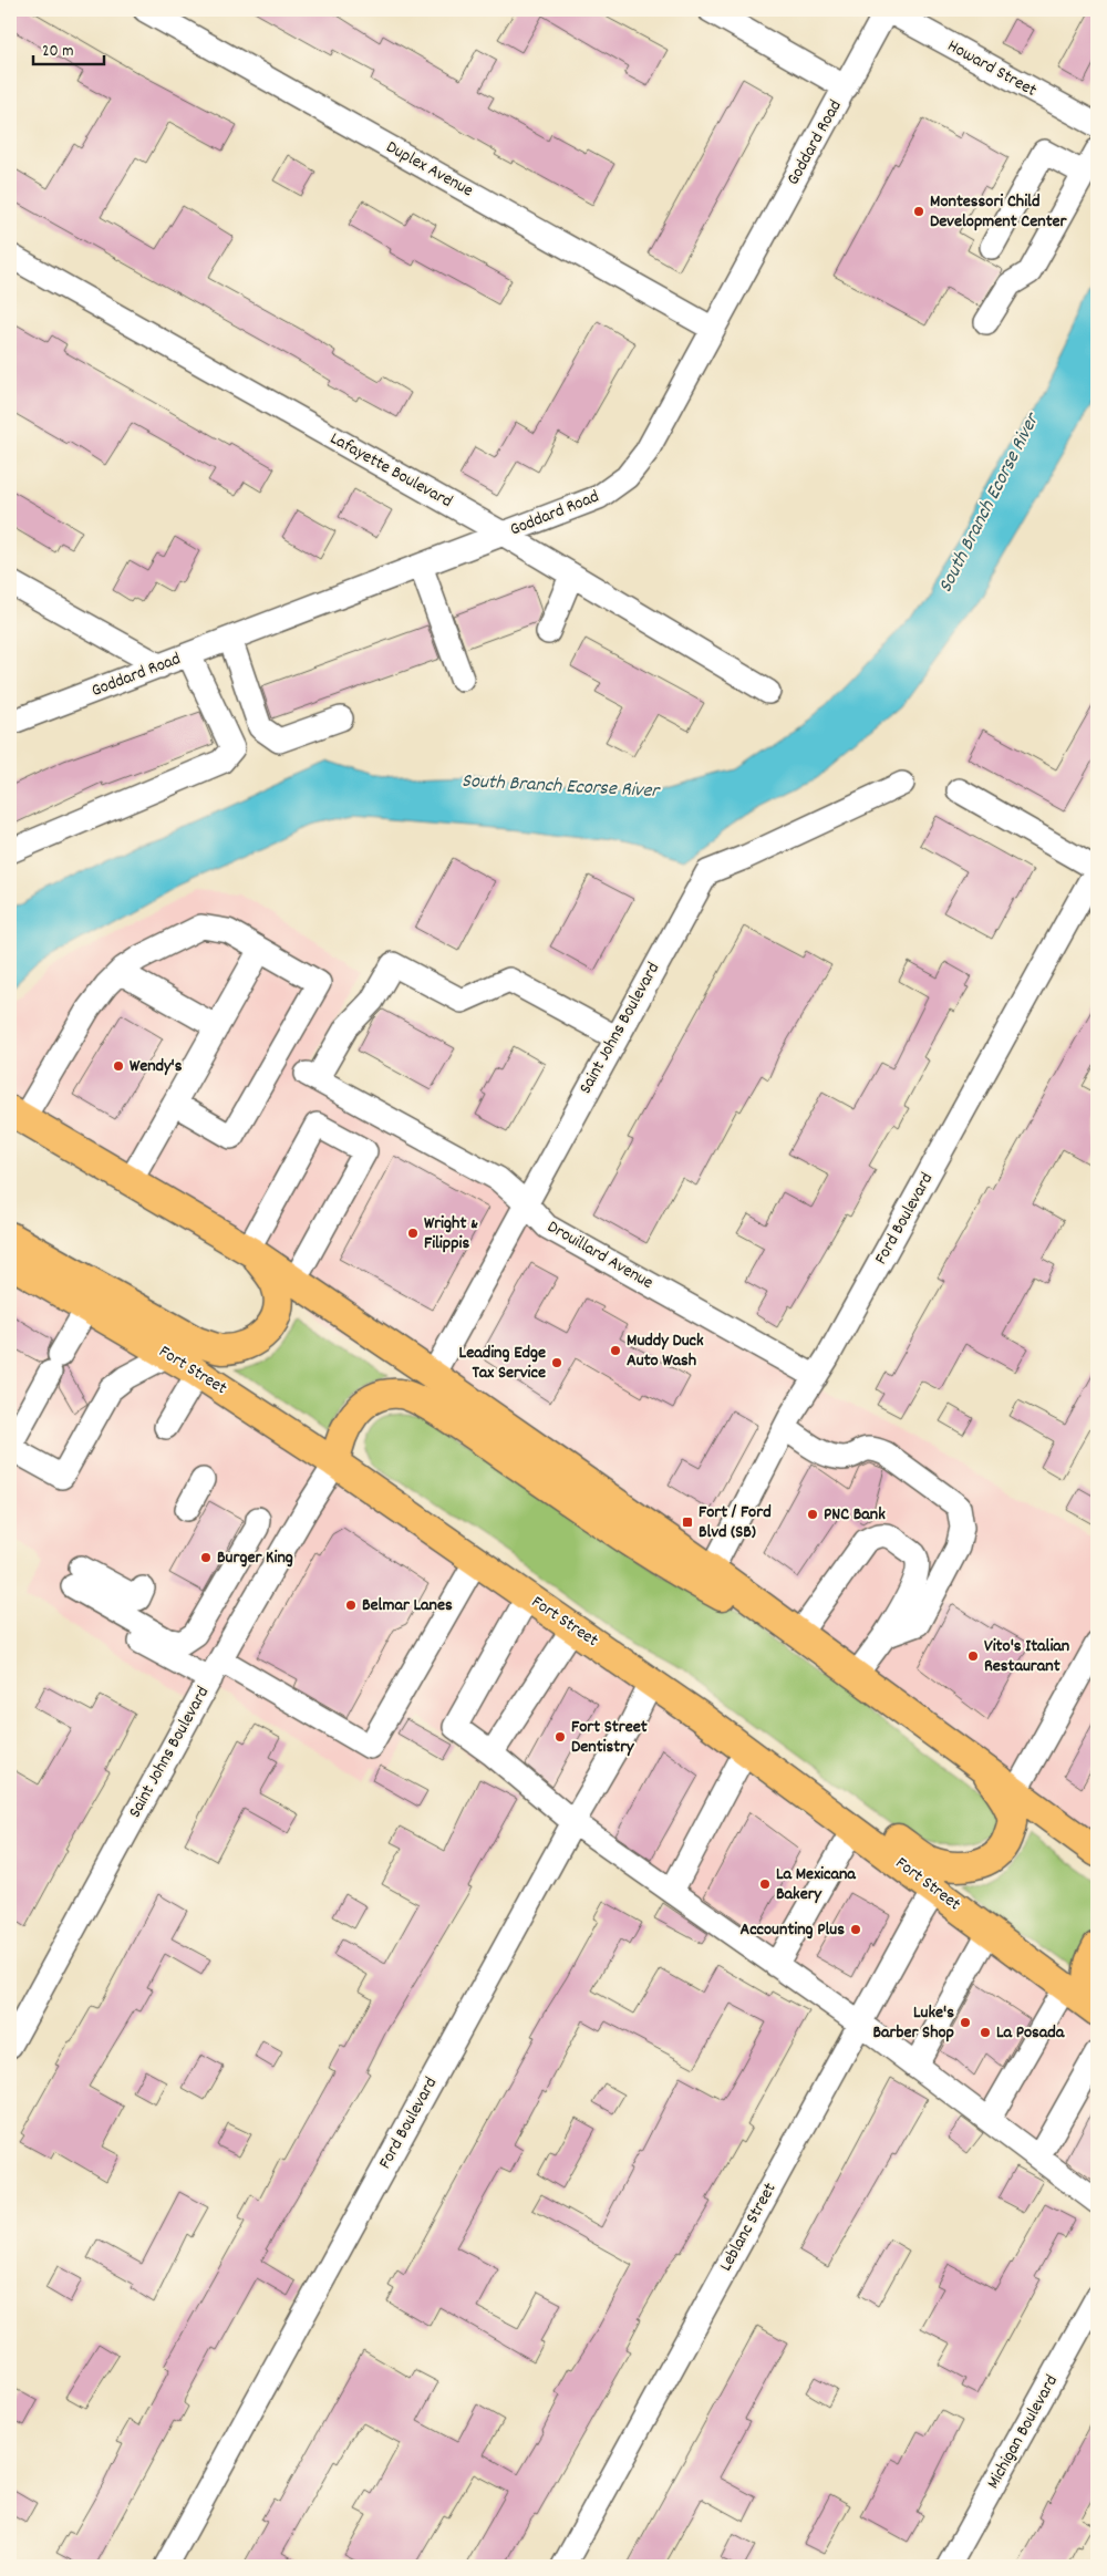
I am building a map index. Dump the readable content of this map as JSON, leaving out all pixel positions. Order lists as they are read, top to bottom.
{
  "streets": {
    "main road": ["Fort Street"],
    "street": [
      "Howard Street",
      "Goddard Road",
      "Duplex Avenue",
      "Lafayette Boulevard",
      "Saint Johns Boulevard",
      "Ford Boulevard",
      "Drouillard Avenue",
      "Leblanc Street",
      "Michigan Boulevard"
    ]
  },
  "crossings": [
    ["Howard Street", "Goddard Road"],
    ["Goddard Road", "Duplex Avenue"],
    ["Goddard Road", "Lafayette Boulevard"],
    ["Saint Johns Boulevard", "Drouillard Avenue"],
    ["Saint Johns Boulevard", "Fort Street"],
    ["Ford Boulevard", "Drouillard Avenue"],
    ["Ford Boulevard", "Fort Street"],
    ["Fort Street", "Leblanc Street"]
  ],
  "water": ["South Branch Ecorse River"],
  "places": {
    "other": [
      "Montessori Child Development Center",
      "Wendy's",
      "Wright & Filippis",
      "Muddy Duck Auto Wash",
      "Leading Edge Tax Service",
      "PNC Bank",
      "Burger King",
      "Belmar Lanes",
      "Vito's Italian Restaurant",
      "Fort Street Dentistry",
      "La Mexicana Bakery",
      "Accounting Plus",
      "Luke's Barber Shop",
      "La Posada"
    ],
    "transit": ["Fort / Ford Blvd (SB)"]
  },
  "scale_bar": "20 m"
}
